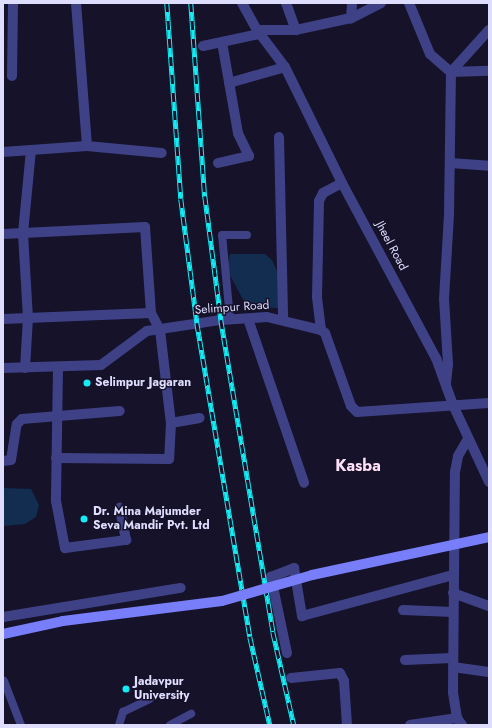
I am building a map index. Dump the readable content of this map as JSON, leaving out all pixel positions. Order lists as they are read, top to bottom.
{
  "streets": {
    "street": ["Jheel Road", "Selimpur Road"]
  },
  "districts": ["Kasba"],
  "places": ["Selimpur Jagaran", "Dr. Mina Majumder Seva Mandir Pvt. Ltd", "Jadavpur University"]
}
